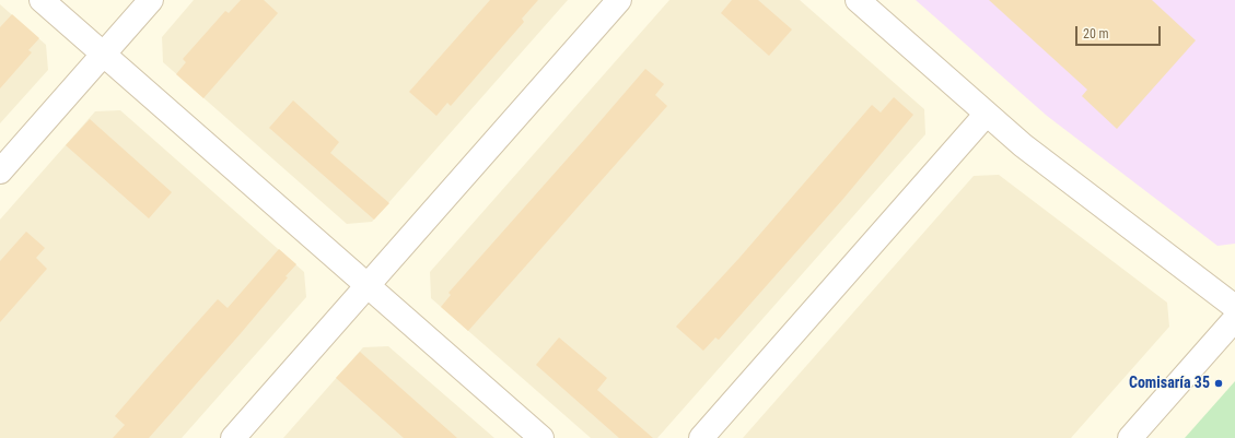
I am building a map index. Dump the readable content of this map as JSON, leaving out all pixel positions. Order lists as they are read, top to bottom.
{
  "places": ["Comisaría 35"],
  "scale_bar": "20 m"
}
